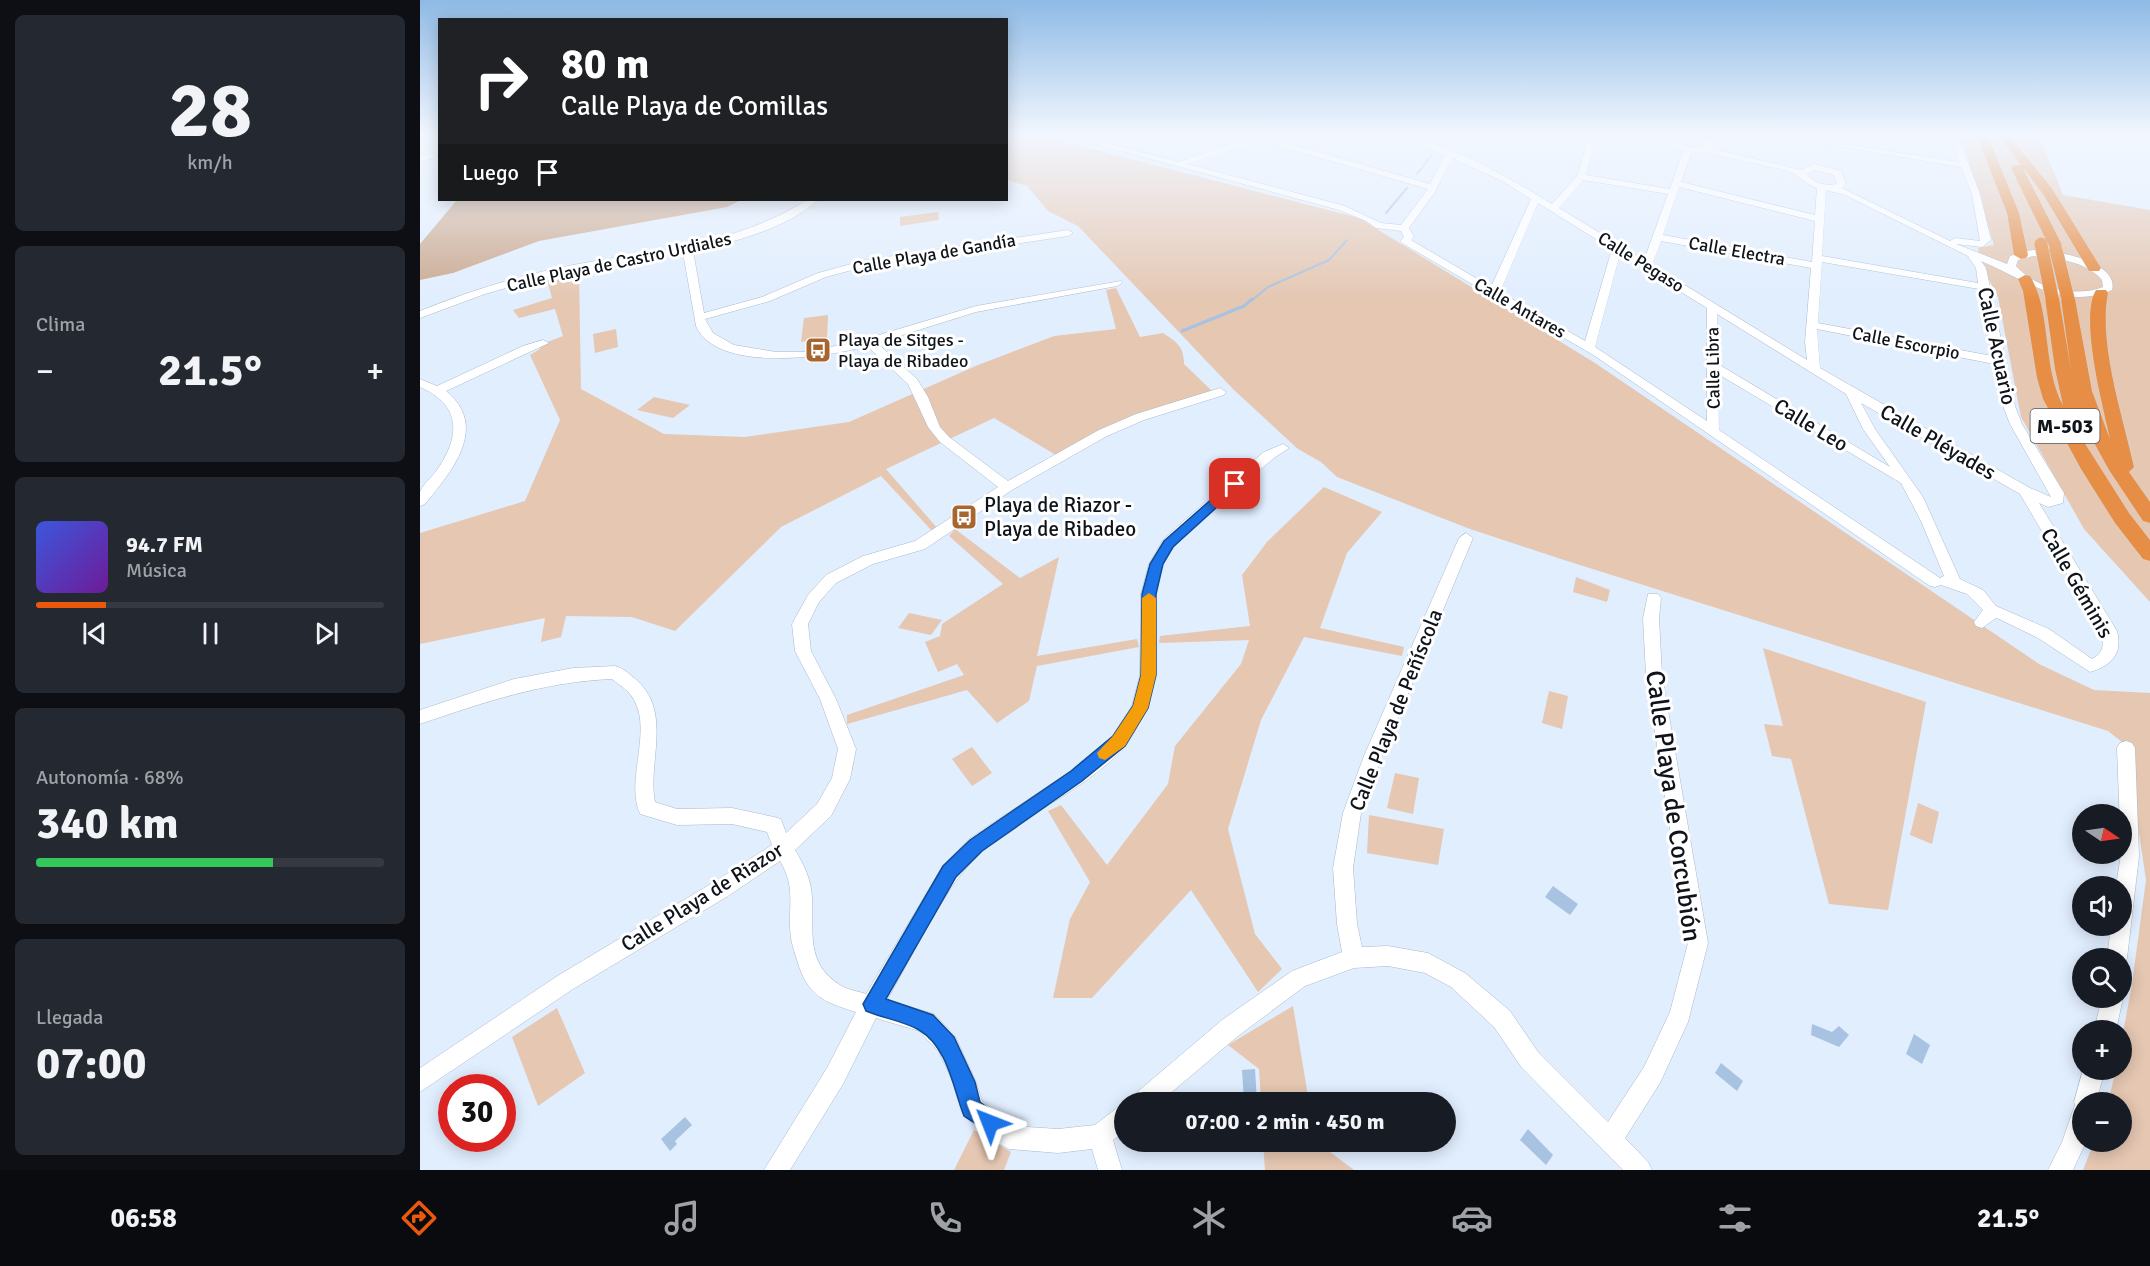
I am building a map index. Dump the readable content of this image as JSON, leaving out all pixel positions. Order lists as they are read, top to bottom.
{
  "streets": {
    "highway": ["M-503"],
    "street": [
      "Calle Electra",
      "Calle Playa de Gandía",
      "Calle Playa de Castro Urdiales",
      "Calle Pegaso",
      "Calle Antares",
      "Calle Escorpio",
      "Calle Acuario",
      "Calle Libra",
      "Calle Leo",
      "Calle Pléyades",
      "Calle Géminis",
      "Calle Playa de Peñíscola",
      "Calle Playa de Corcubión",
      "Calle Playa de Riazor"
    ]
  },
  "crossings": [
    ["Calle Electra", "Calle Acuario"],
    ["Calle Pegaso", "Calle Libra"],
    ["Calle Pegaso", "Calle Pléyades"],
    ["Calle Antares", "Calle Libra"],
    ["Calle Antares", "Calle Géminis"],
    ["Calle Escorpio", "Calle Acuario"],
    ["Calle Acuario", "Calle Pléyades"],
    ["Calle Acuario", "Calle Géminis"],
    ["Calle Libra", "Calle Leo"],
    ["Calle Pléyades", "Calle Géminis"]
  ],
  "places": {
    "bus stop": ["Playa de Sitges - Playa de Ribadeo", "Playa de Riazor - Playa de Ribadeo"]
  },
  "north": "right",
  "page": {
    "tile": [
      ["28", "km/h"],
      "Clima",
      ["Autonomía · 68%", "340 km"],
      ["Llegada", "07:00"]
    ],
    "turn": ["80 m", "Calle Playa de Comillas"],
    "then": "Luego",
    "heat": ["−", "21.5°", "+"],
    "song": ["94.7 FM", "Música"],
    "map_buttons": ["+", "−"],
    "limit": "30",
    "trip": "07:00 · 2 min · 450 m",
    "tabs": ["06:58", "21.5°"]
  }
}
